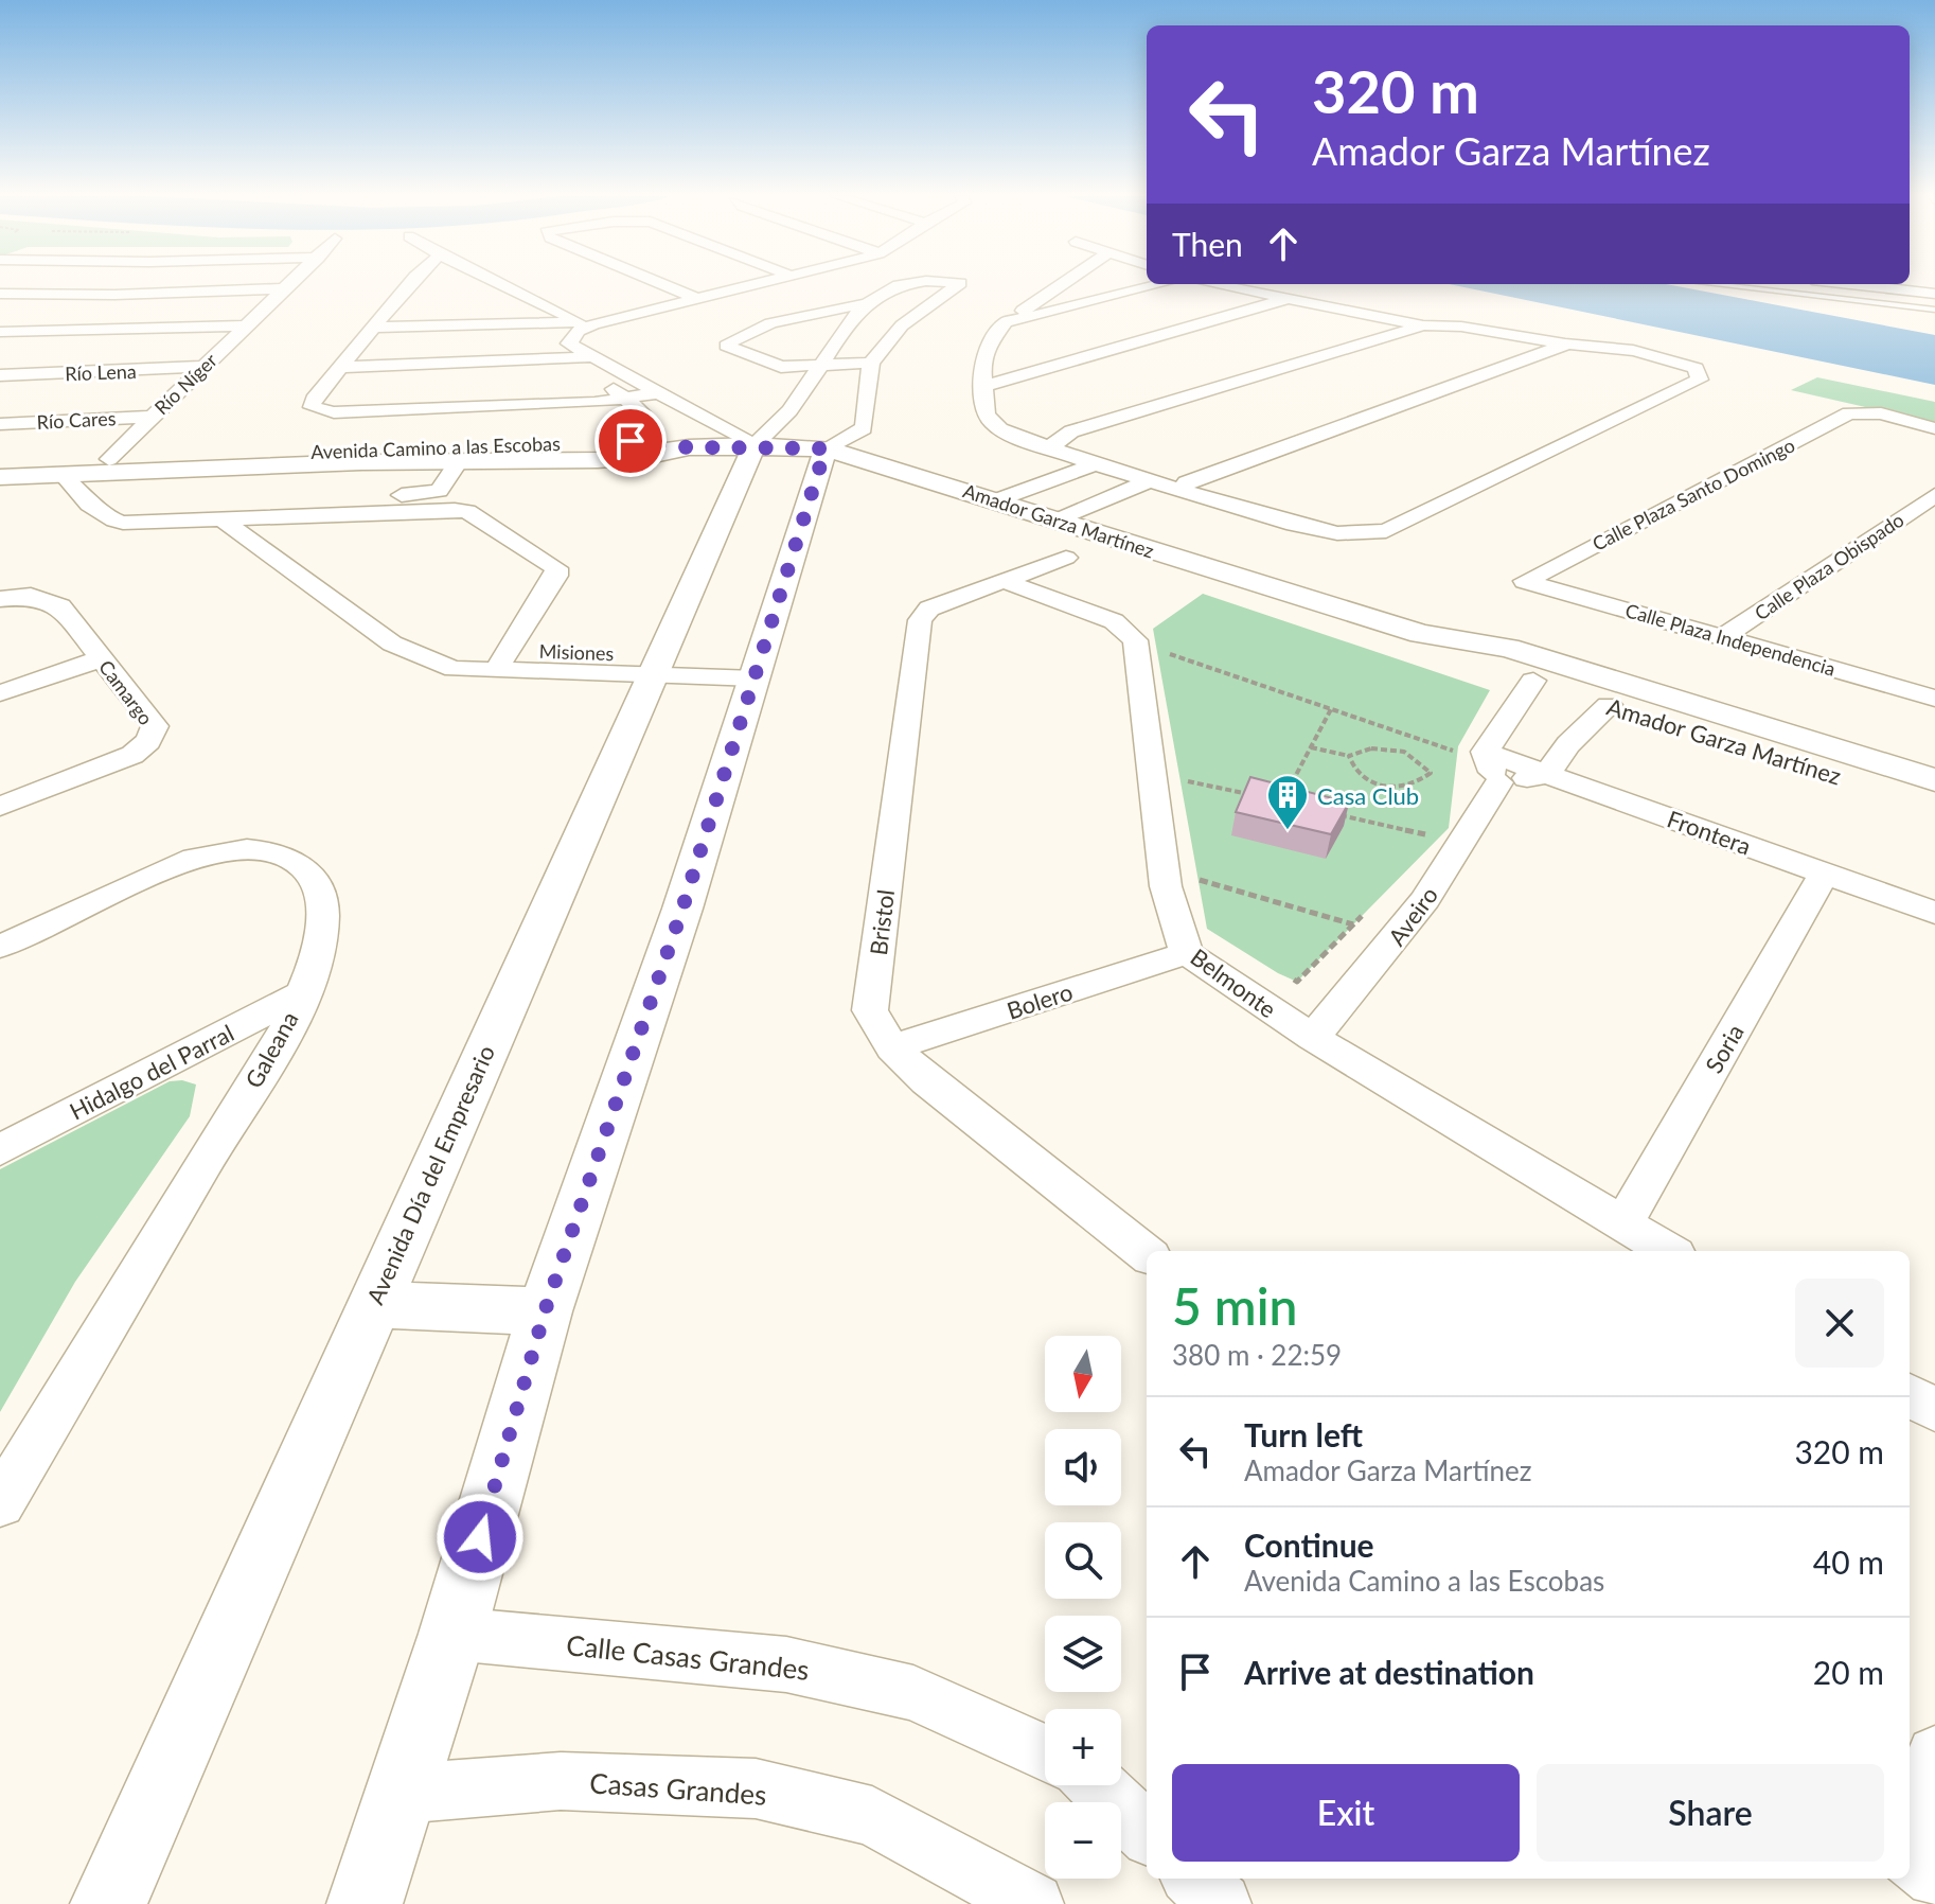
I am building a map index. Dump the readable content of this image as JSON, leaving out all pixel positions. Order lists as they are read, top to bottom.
{
  "streets": {
    "street": [
      "Río Lena",
      "Río Níger",
      "Río Cares",
      "Avenida Camino a las Escobas",
      "Calle Plaza Santo Domingo",
      "Amador Garza Martínez",
      "Calle Plaza Obispado",
      "Calle Plaza Independencia",
      "Misiones",
      "Camargo",
      "Frontera",
      "Aveiro",
      "Bristol",
      "Belmonte",
      "Bolero",
      "Soria",
      "Galeana",
      "Hidalgo del Parral",
      "Avenida Día del Empresario",
      "Calle Casas Grandes",
      "Casas Grandes"
    ]
  },
  "crossings": [
    ["Río Lena", "Río Níger"],
    ["Río Níger", "Río Cares"],
    ["Río Níger", "Avenida Camino a las Escobas"],
    ["Avenida Camino a las Escobas", "Amador Garza Martínez"],
    ["Calle Plaza Santo Domingo", "Calle Plaza Independencia"],
    ["Amador Garza Martínez", "Avenida Día del Empresario"],
    ["Calle Plaza Obispado", "Calle Plaza Independencia"],
    ["Misiones", "Avenida Día del Empresario"],
    ["Frontera", "Soria"],
    ["Aveiro", "Belmonte"],
    ["Bristol", "Belmonte"],
    ["Bristol", "Bolero"],
    ["Belmonte", "Bolero"],
    ["Belmonte", "Soria"],
    ["Galeana", "Hidalgo del Parral"]
  ],
  "places": {
    "building": ["Casa Club"]
  },
  "north": "bottom",
  "page": {
    "turn": ["320 m", "Amador Garza Martínez"],
    "then": "Then",
    "heading": ["5 min", "380 m · 22:59"],
    "map_buttons": ["+", "−"],
    "list": [
      {
        "name": "Turn left",
        "note": "Amador Garza Martínez",
        "value": "320 m"
      },
      {
        "name": "Continue",
        "note": "Avenida Camino a las Escobas",
        "value": "40 m"
      },
      {
        "name": "Arrive at destination",
        "value": "20 m"
      }
    ],
    "buttons": ["Exit", "Share"]
  }
}
